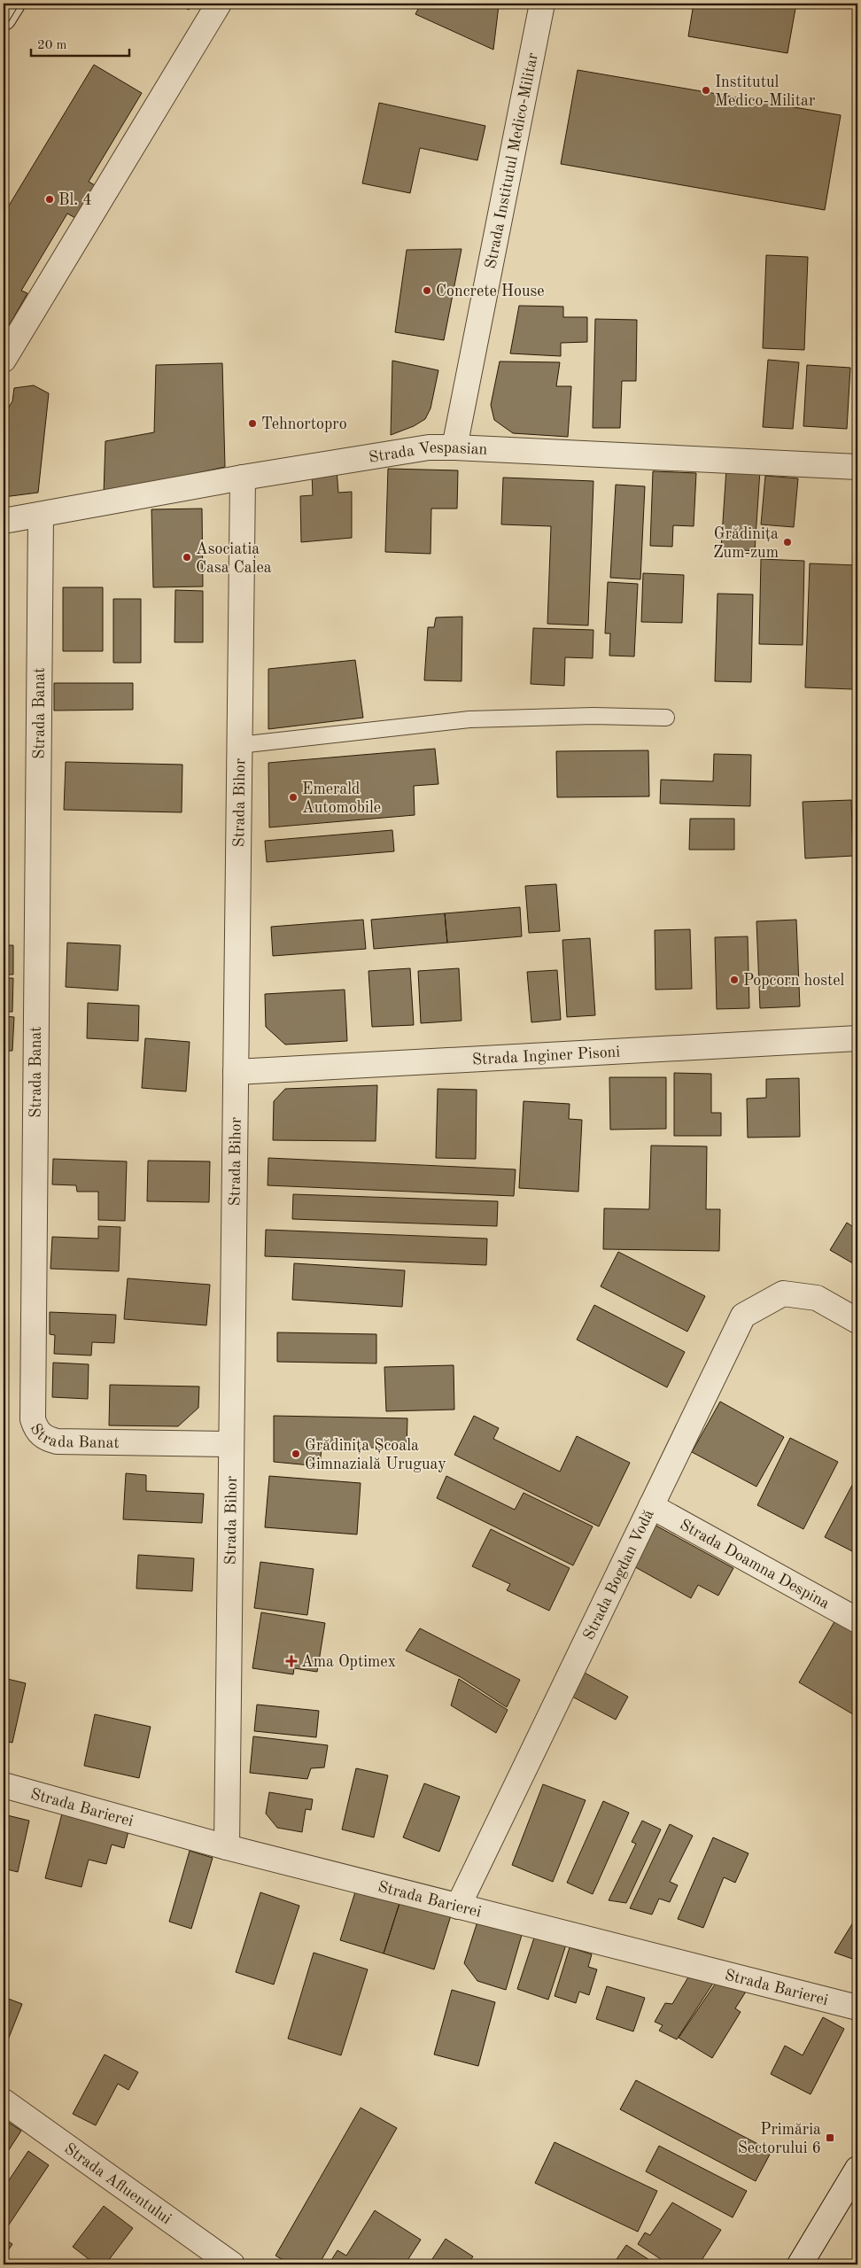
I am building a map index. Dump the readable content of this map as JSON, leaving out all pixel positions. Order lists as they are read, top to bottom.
{
  "streets": {
    "street": [
      "Strada Institutul Medico-Militar",
      "Strada Vespasian",
      "Strada Banat",
      "Strada Bihor",
      "Strada Inginer Pisoni",
      "Strada Doamna Despina",
      "Strada Bogdan Vodă",
      "Strada Barierei",
      "Strada Afluentului"
    ]
  },
  "crossings": [
    ["Strada Institutul Medico-Militar", "Strada Vespasian"],
    ["Strada Vespasian", "Strada Banat"],
    ["Strada Vespasian", "Strada Bihor"],
    ["Strada Banat", "Strada Bihor"],
    ["Strada Bihor", "Strada Inginer Pisoni"],
    ["Strada Bihor", "Strada Barierei"],
    ["Strada Doamna Despina", "Strada Bogdan Vodă"],
    ["Strada Bogdan Vodă", "Strada Barierei"]
  ],
  "places": {
    "other": [
      "Institutul Medico-Militar",
      "Bl. 4",
      "Concrete House",
      "Tehnortopro",
      "Grădinița Zum-zum",
      "Asociatia Casa Calea",
      "Emerald Automobile",
      "Popcorn hostel",
      "Grădinița Școala Gimnazială Uruguay"
    ],
    "health": ["Ama Optimex"],
    "transit": ["Primăria Sectorului 6"]
  },
  "scale_bar": "20 m"
}
